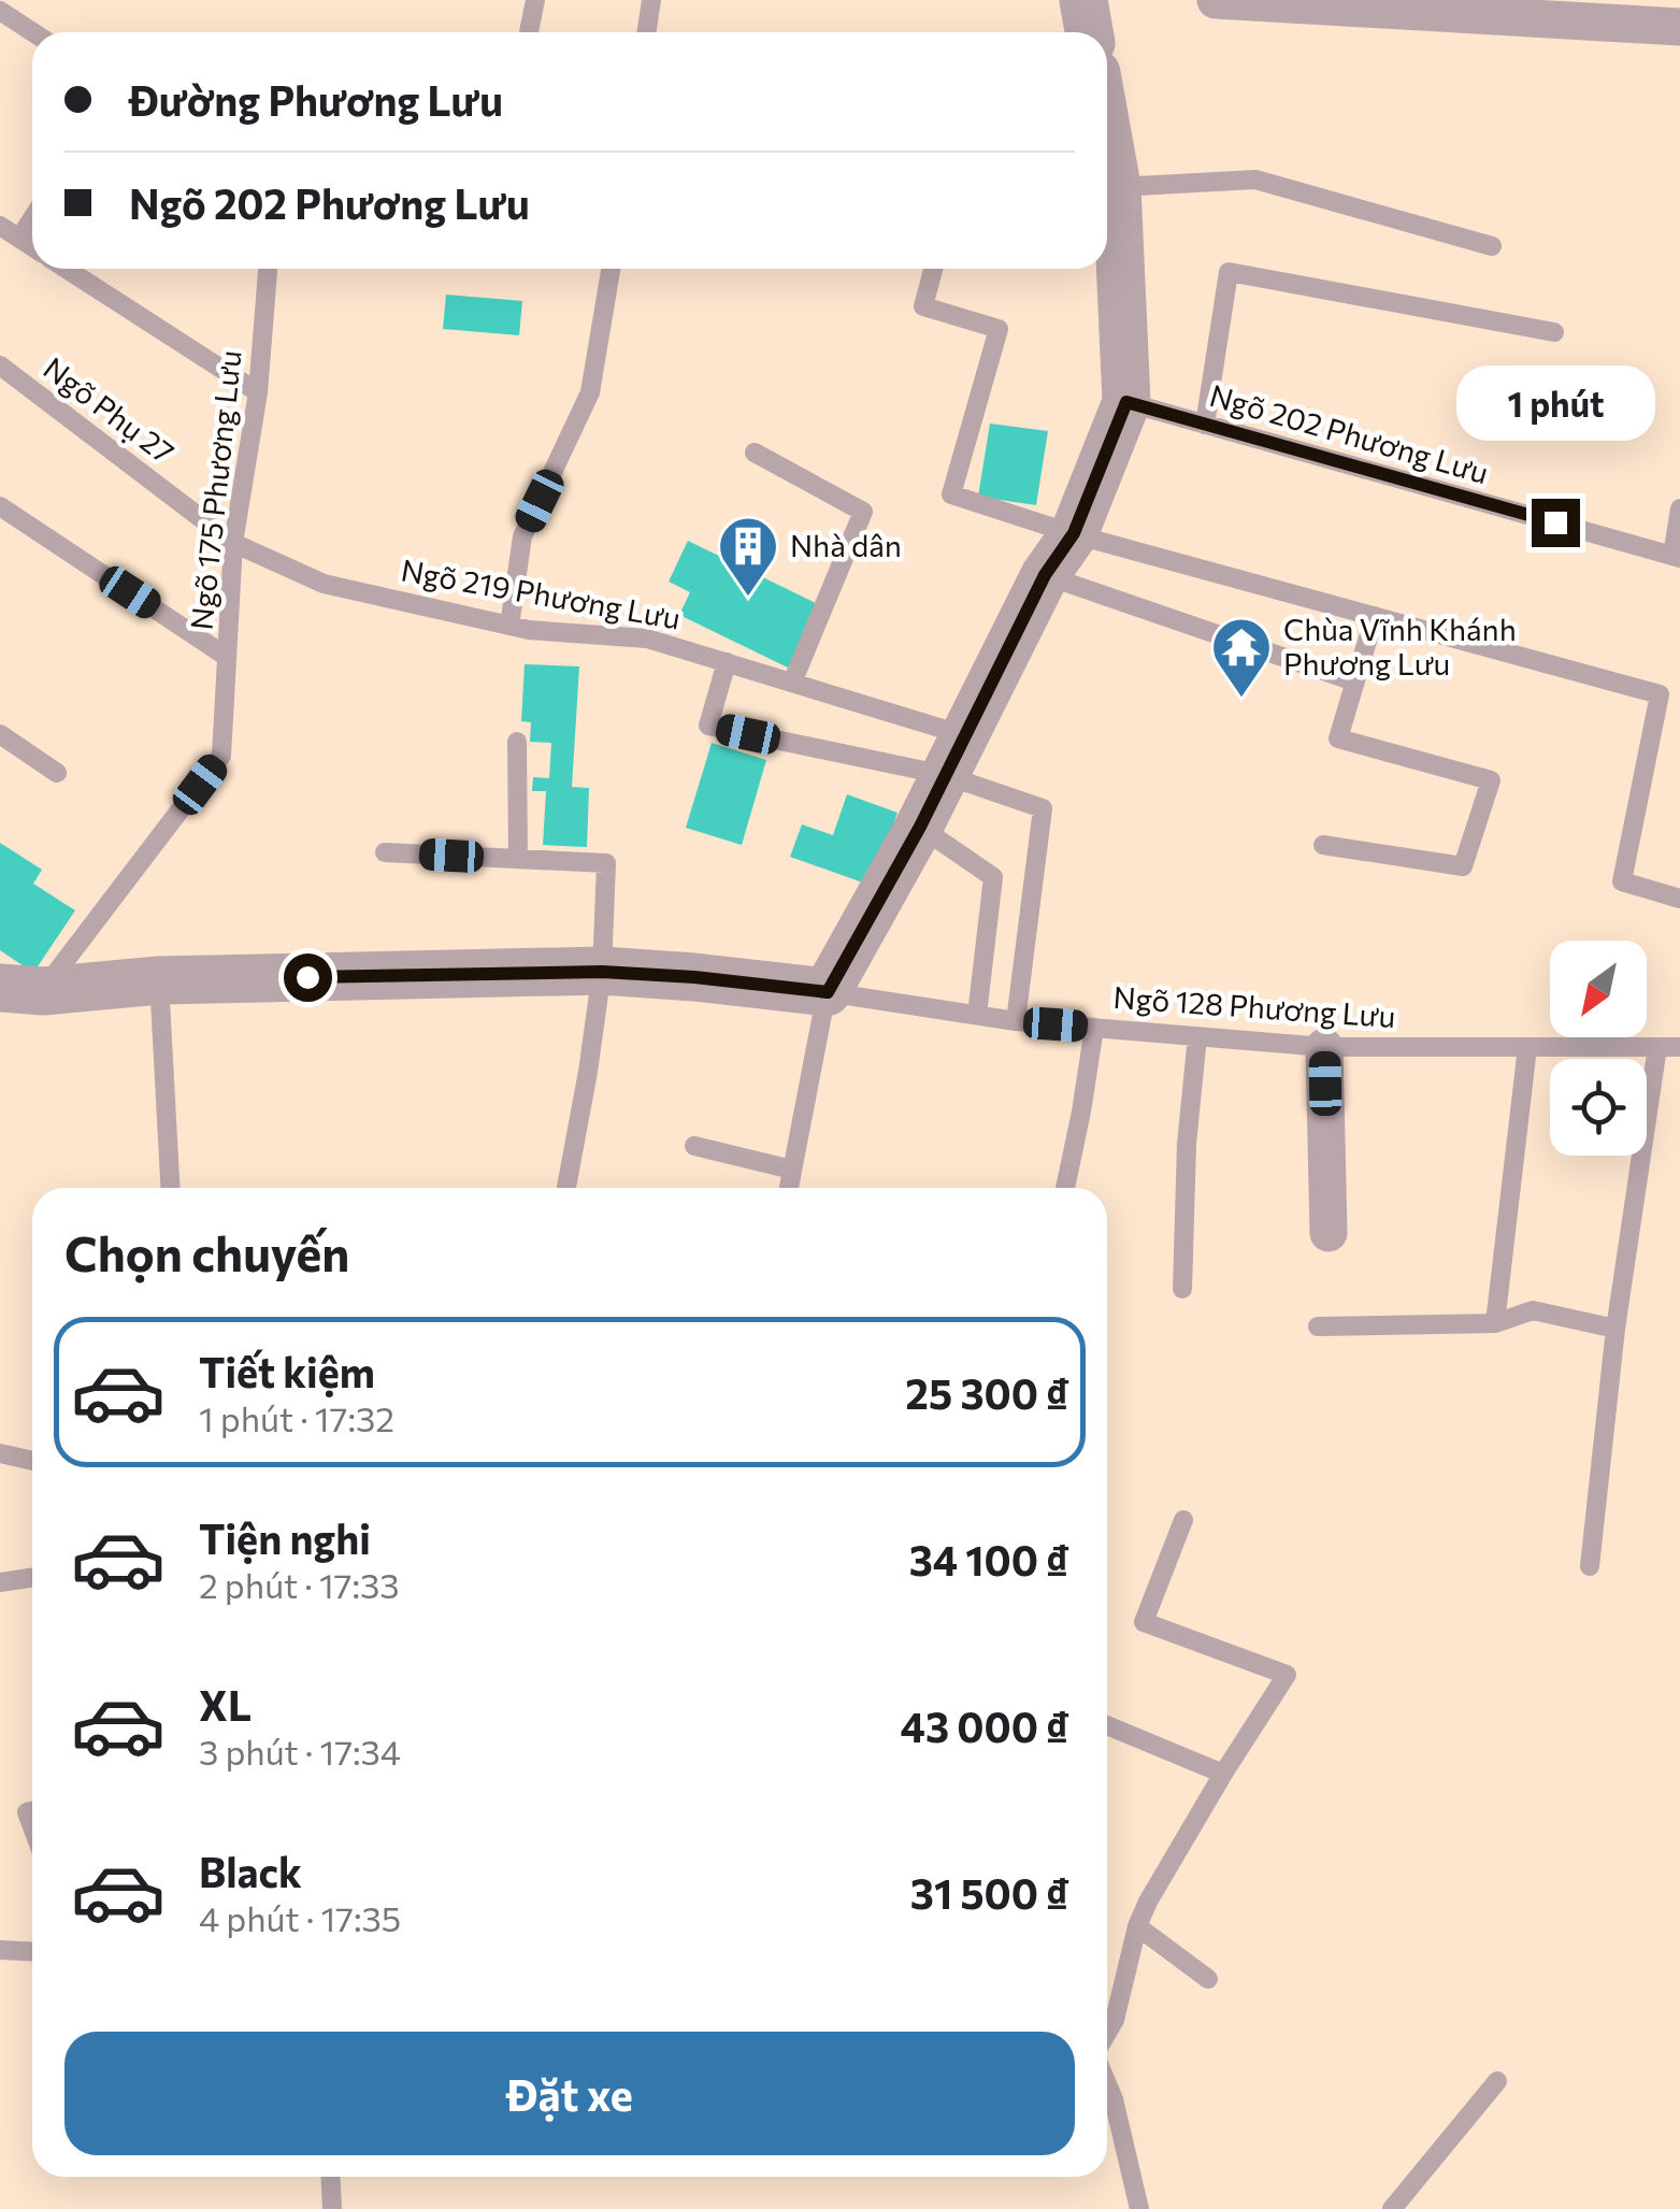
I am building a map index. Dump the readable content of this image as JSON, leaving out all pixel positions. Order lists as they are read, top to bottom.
{
  "streets": {
    "lane": [
      "Ngõ Phụ 27",
      "Ngõ 202 Phương Lưu",
      "Ngõ 175 Phương Lưu",
      "Ngõ 219 Phương Lưu",
      "Ngõ 128 Phương Lưu"
    ]
  },
  "crossings": [
    ["Ngõ Phụ 27", "Ngõ 175 Phương Lưu"],
    ["Ngõ Phụ 27", "Ngõ 219 Phương Lưu"],
    ["Ngõ 175 Phương Lưu", "Ngõ 219 Phương Lưu"]
  ],
  "places": {
    "building": ["Nhà dân"],
    "temple": ["Chùa Vĩnh Khánh Phương Lưu"]
  },
  "north": "bottom left",
  "page": {
    "banner": ["Đường Phương Lưu", "Ngõ 202 Phương Lưu"],
    "bubble": "1 phút",
    "heading": "Chọn chuyến",
    "list": [
      {
        "name": "Tiết kiệm",
        "note": "1 phút · 17:32",
        "value": "25 300 ₫"
      },
      {
        "name": "Tiện nghi",
        "note": "2 phút · 17:33",
        "value": "34 100 ₫"
      },
      {
        "name": "XL",
        "note": "3 phút · 17:34",
        "value": "43 000 ₫"
      },
      {
        "name": "Black",
        "note": "4 phút · 17:35",
        "value": "31 500 ₫"
      }
    ],
    "buttons": "Đặt xe"
  }
}
